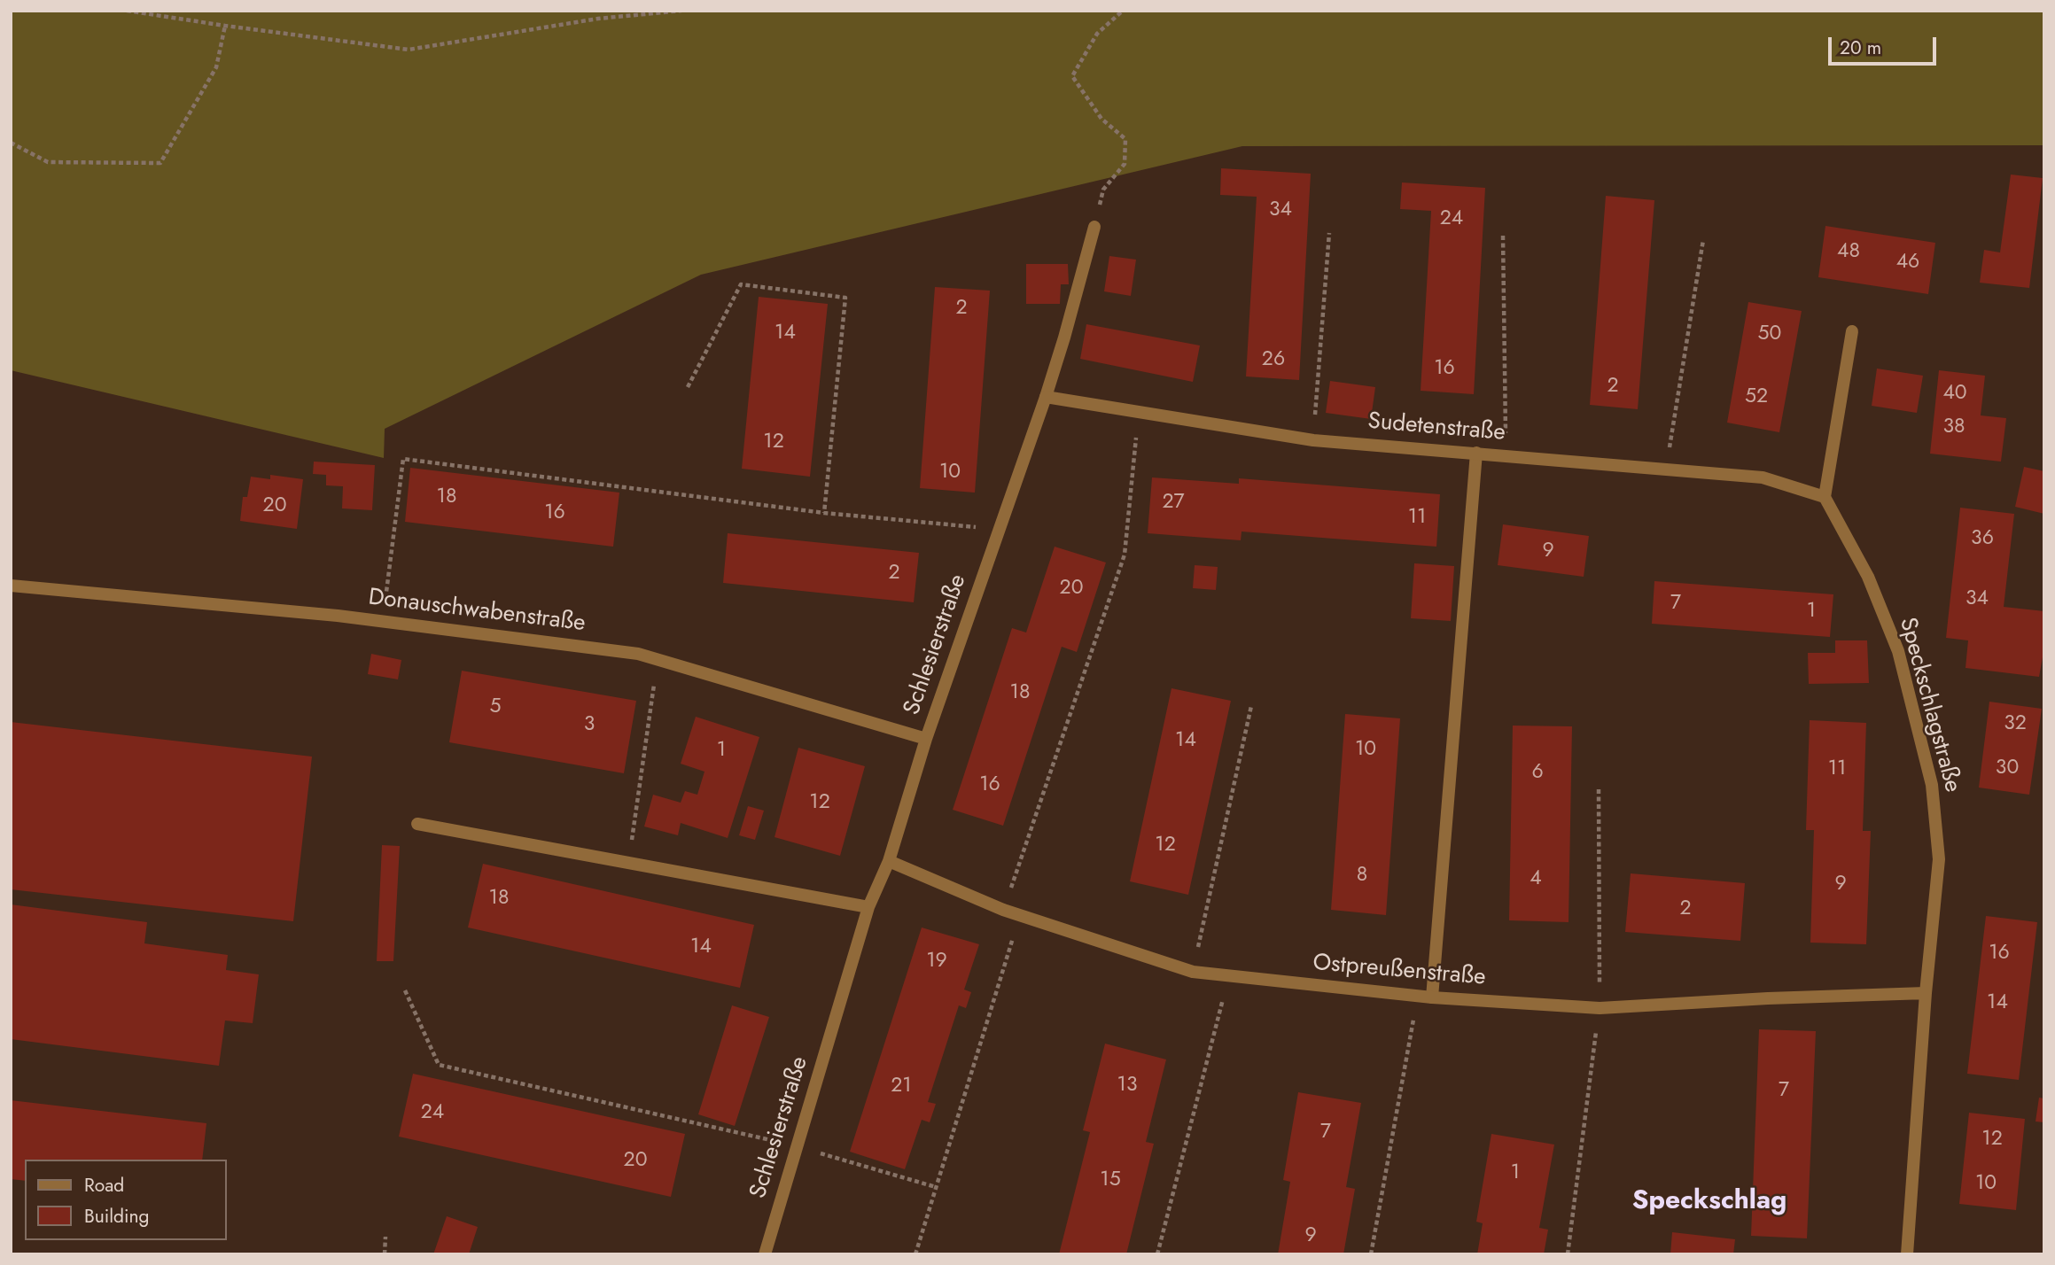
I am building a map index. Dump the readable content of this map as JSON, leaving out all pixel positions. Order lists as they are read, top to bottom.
{
  "streets": {
    "street": [
      "Sudetenstraße",
      "Donauschwabenstraße",
      "Schlesierstraße",
      "Speckschlagstraße",
      "Ostpreußenstraße"
    ]
  },
  "crossings": [
    ["Sudetenstraße", "Schlesierstraße"],
    ["Sudetenstraße", "Speckschlagstraße"],
    ["Donauschwabenstraße", "Schlesierstraße"],
    ["Schlesierstraße", "Ostpreußenstraße"],
    ["Speckschlagstraße", "Ostpreußenstraße"]
  ],
  "districts": ["Speckschlag"],
  "house_numbers": [
    "34",
    "24",
    "48",
    "46",
    "2",
    "14",
    "50",
    "26",
    "16",
    "2",
    "40",
    "52",
    "38",
    "12",
    "10",
    "18",
    "27",
    "20",
    "16",
    "11",
    "36",
    "9",
    "2",
    "20",
    "34",
    "7",
    "1",
    "18",
    "5",
    "32",
    "3",
    "14",
    "10",
    "1",
    "30",
    "11",
    "6",
    "16",
    "12",
    "12",
    "8",
    "4",
    "9",
    "18",
    "2",
    "14",
    "16",
    "19",
    "14",
    "13",
    "21",
    "7",
    "24",
    "7",
    "12",
    "20",
    "1",
    "15",
    "10",
    "9"
  ],
  "legend": ["Road", "Building"],
  "scale_bar": "20 m"
}
